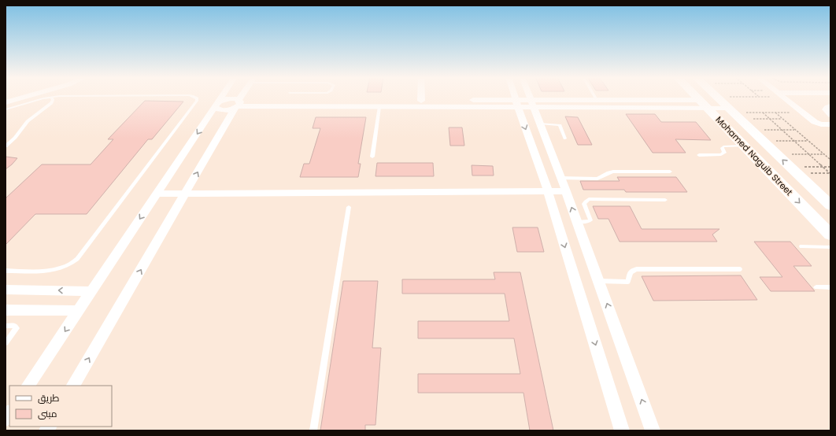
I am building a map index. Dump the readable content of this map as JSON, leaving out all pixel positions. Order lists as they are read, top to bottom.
{
  "streets": {
    "street": ["Mohamed Naguib Street"]
  },
  "legend": ["طريق", "مبنى"]
}
